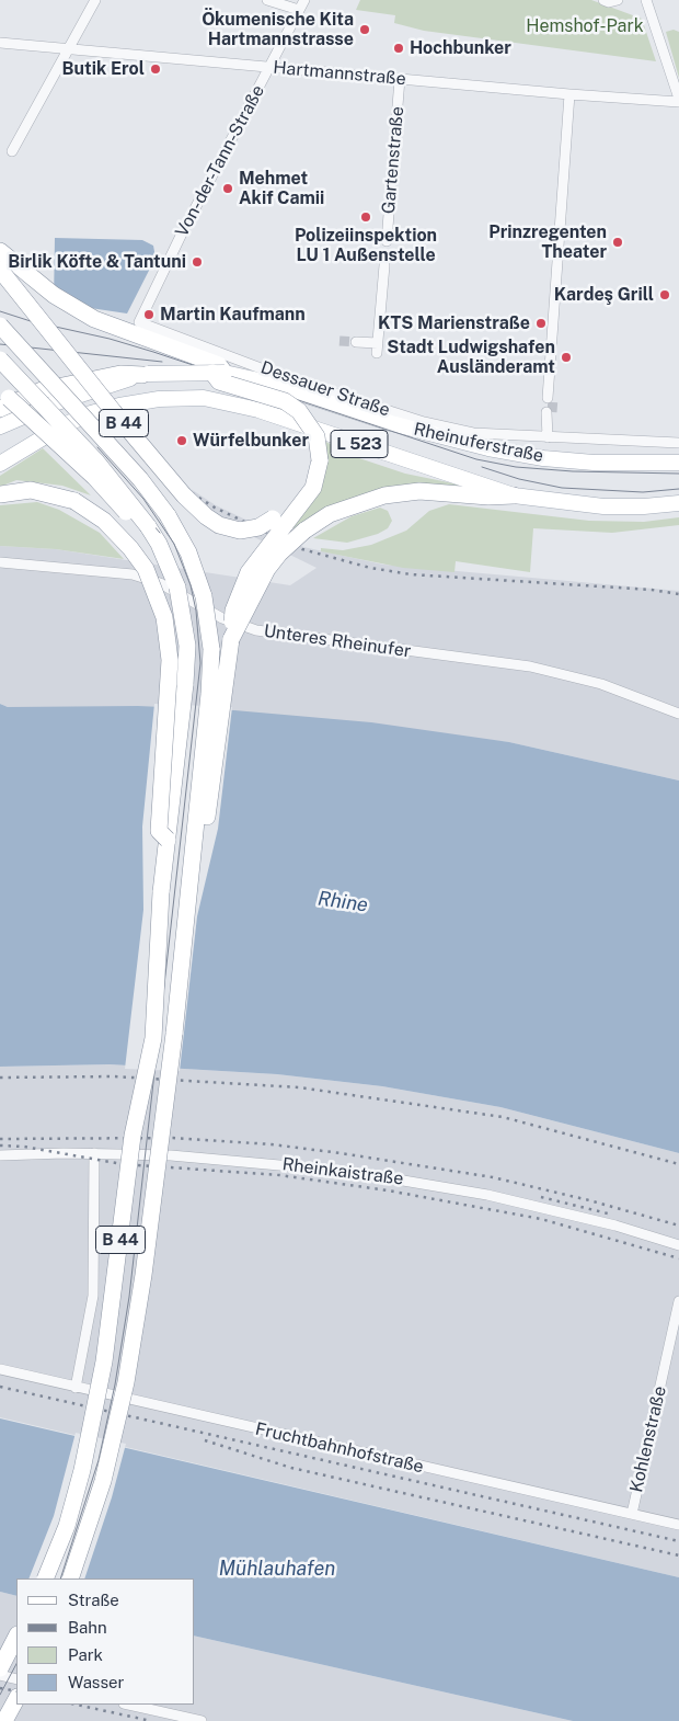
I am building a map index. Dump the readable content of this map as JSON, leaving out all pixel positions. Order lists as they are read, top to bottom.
{
  "streets": {
    "highway": ["B 44"],
    "main road": ["Rheinuferstraße", "L 523"],
    "street": [
      "Hartmannstraße",
      "Gartenstraße",
      "Von-der-Tann-Straße",
      "Dessauer Straße",
      "Unteres Rheinufer",
      "Rheinkaistraße",
      "Kohlenstraße",
      "Fruchtbahnhofstraße"
    ]
  },
  "crossings": [
    ["Hartmannstraße", "Gartenstraße"],
    ["Hartmannstraße", "Von-der-Tann-Straße"],
    ["Von-der-Tann-Straße", "Dessauer Straße"],
    ["Kohlenstraße", "Fruchtbahnhofstraße"]
  ],
  "water": ["Rhine", "Mühlauhafen"],
  "parks": ["Hemshof-Park"],
  "places": [
    "Ökumenische Kita Hartmannstrasse",
    "Hochbunker",
    "Butik Erol",
    "Mehmet Akif Camii",
    "Polizeiinspektion LU 1 Außenstelle",
    "Prinzregenten Theater",
    "Birlik Köfte & Tantuni",
    "Kardeş Grill",
    "Martin Kaufmann",
    "KTS Marienstraße",
    "Stadt Ludwigshafen Ausländeramt",
    "Würfelbunker"
  ],
  "legend": [
    "Straße",
    "Bahn",
    "Park",
    "Wasser"
  ]
}
